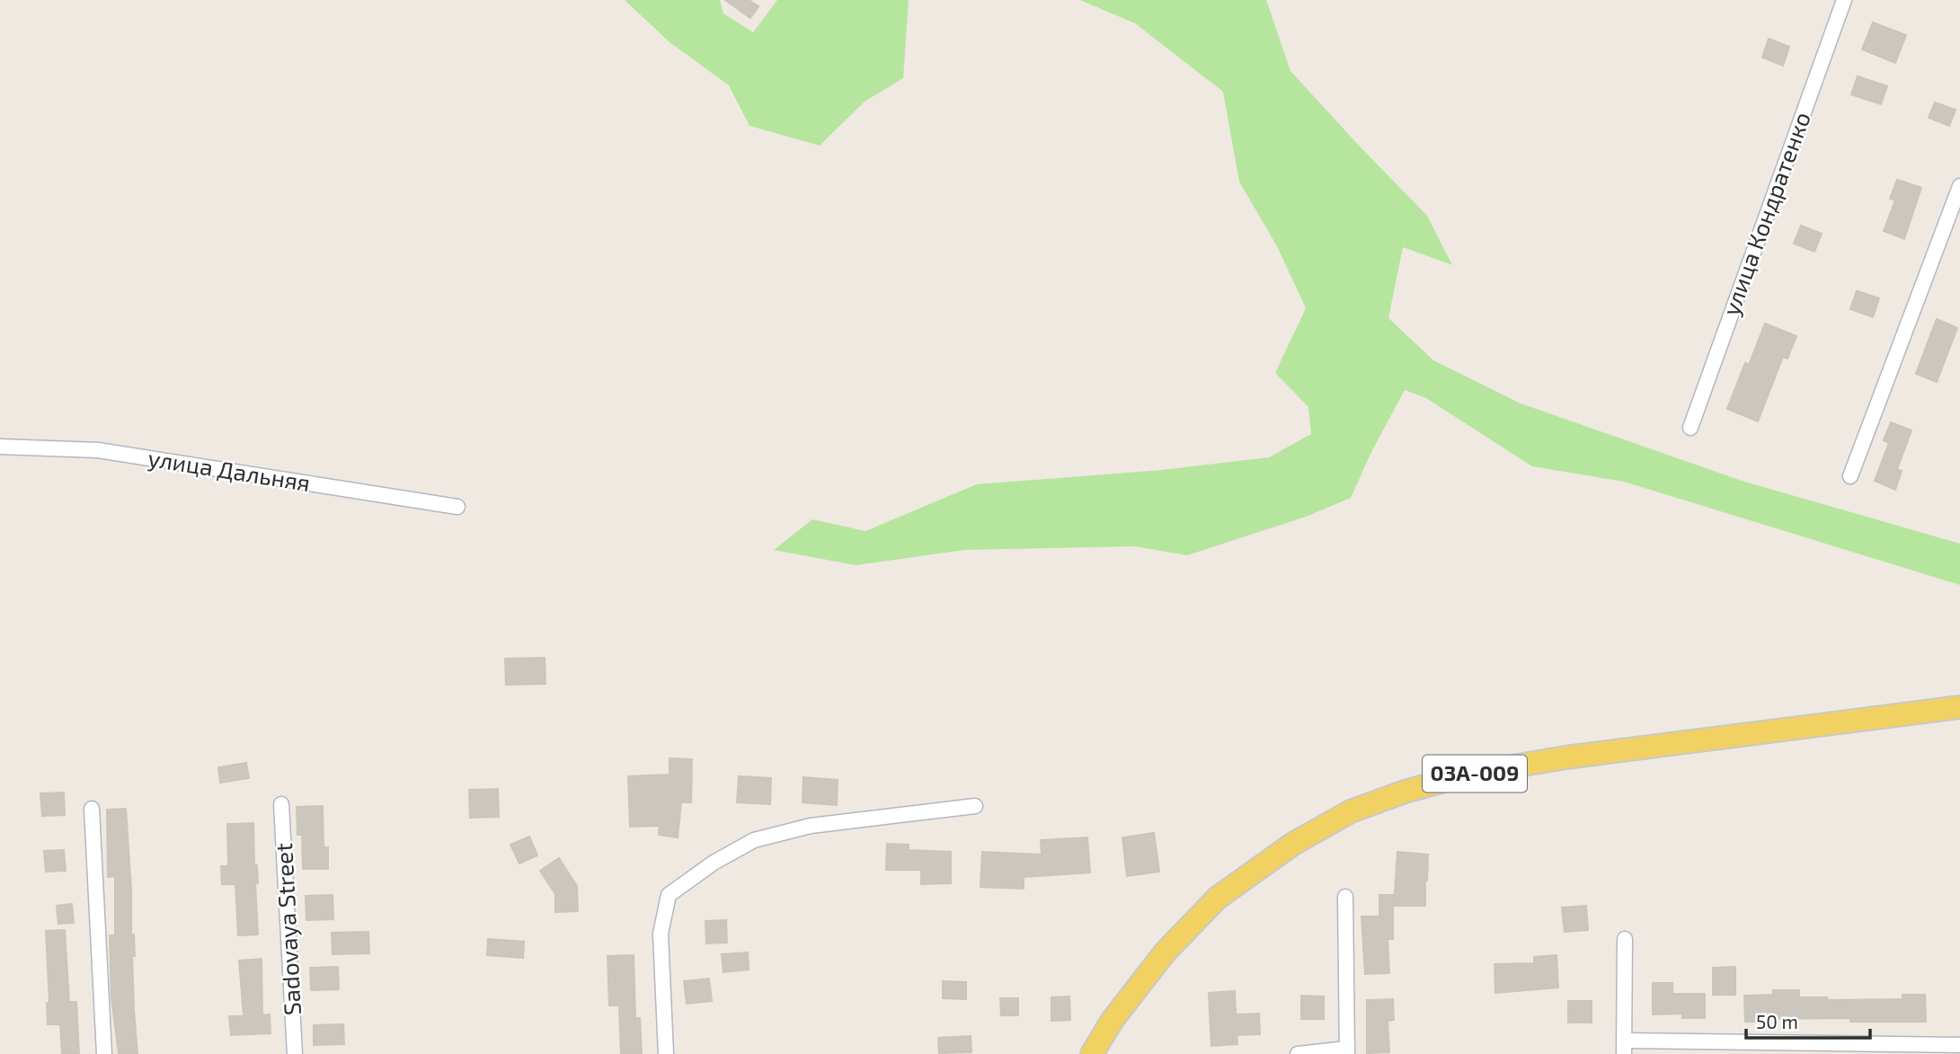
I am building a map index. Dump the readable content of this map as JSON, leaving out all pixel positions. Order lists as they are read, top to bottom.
{
  "streets": {
    "main road": ["03А-009"],
    "street": ["улица Кондратенко", "улица Дальняя", "Sadovaya Street"]
  },
  "scale_bar": "50 m"
}
